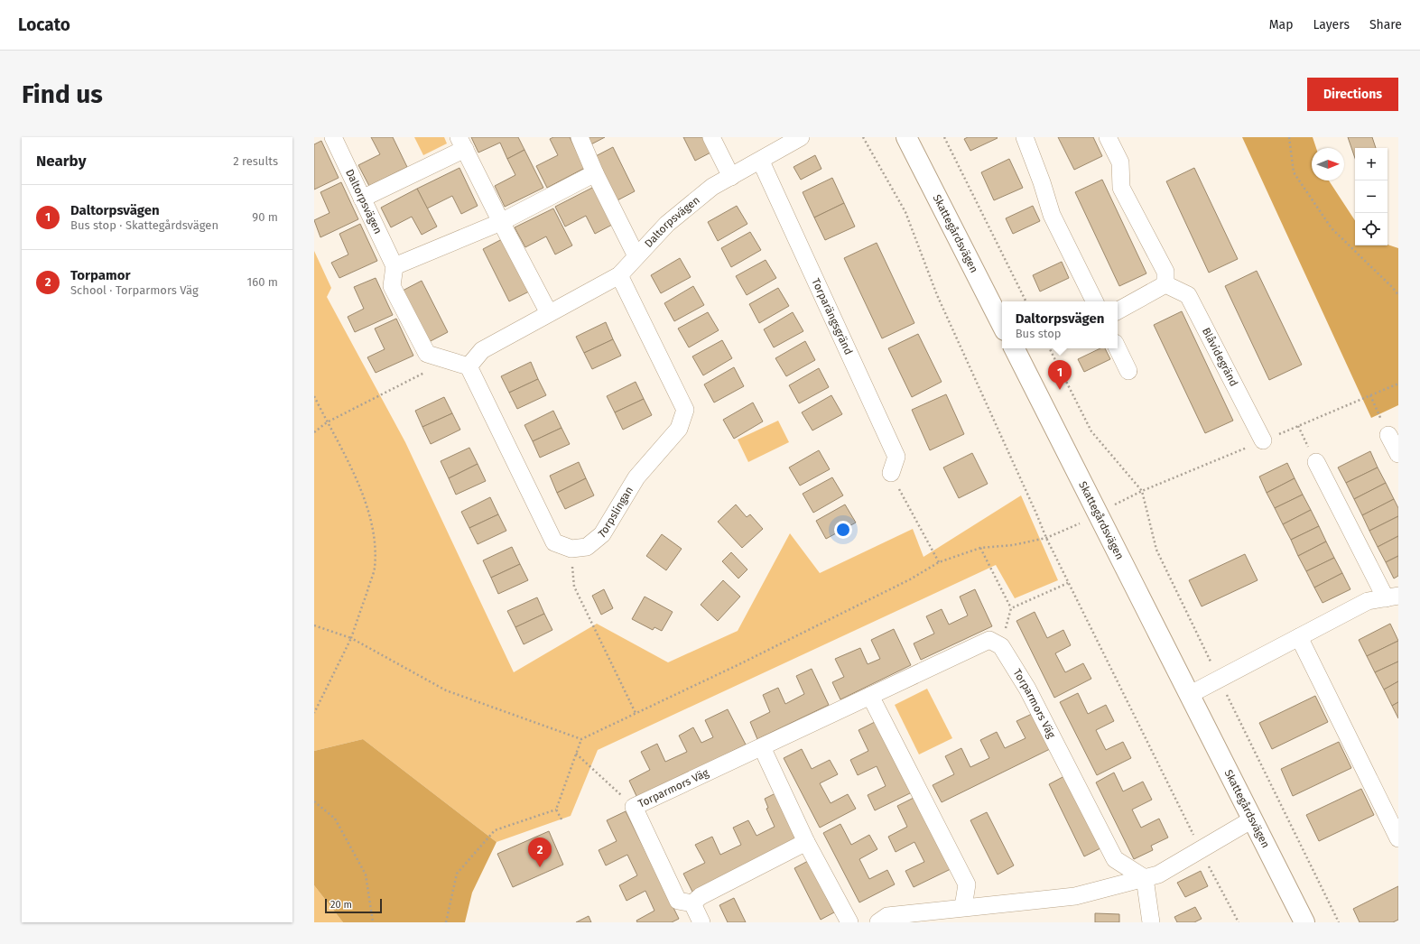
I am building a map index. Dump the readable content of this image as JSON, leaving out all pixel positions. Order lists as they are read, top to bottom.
{
  "streets": {
    "street": [
      "Daltorpsvägen",
      "Skattegårdsvägen",
      "Torparängsgränd",
      "Blåvidegränd",
      "Torpslingan",
      "Torparmors Väg"
    ]
  },
  "crossings": [
    ["Daltorpsvägen", "Torparängsgränd"],
    ["Daltorpsvägen", "Torpslingan"]
  ],
  "scale_bar": "20 m",
  "north": "right",
  "page": {
    "header": "Locato",
    "nav": ["Map", "Layers", "Share"],
    "buttons": "Directions",
    "title": "Find us",
    "heading": ["Nearby", "2 results"],
    "map_buttons": ["+", "−"],
    "list": [
      {
        "mark": "1",
        "name": "Daltorpsvägen",
        "note": "Bus stop · Skattegårdsvägen",
        "value": "90 m"
      },
      {
        "mark": "2",
        "name": "Torpamor",
        "note": "School · Torparmors Väg",
        "value": "160 m"
      }
    ],
    "popup": ["Daltorpsvägen", "Bus stop"],
    "pins": ["1", "2"],
    "scale": "20 m"
  }
}
